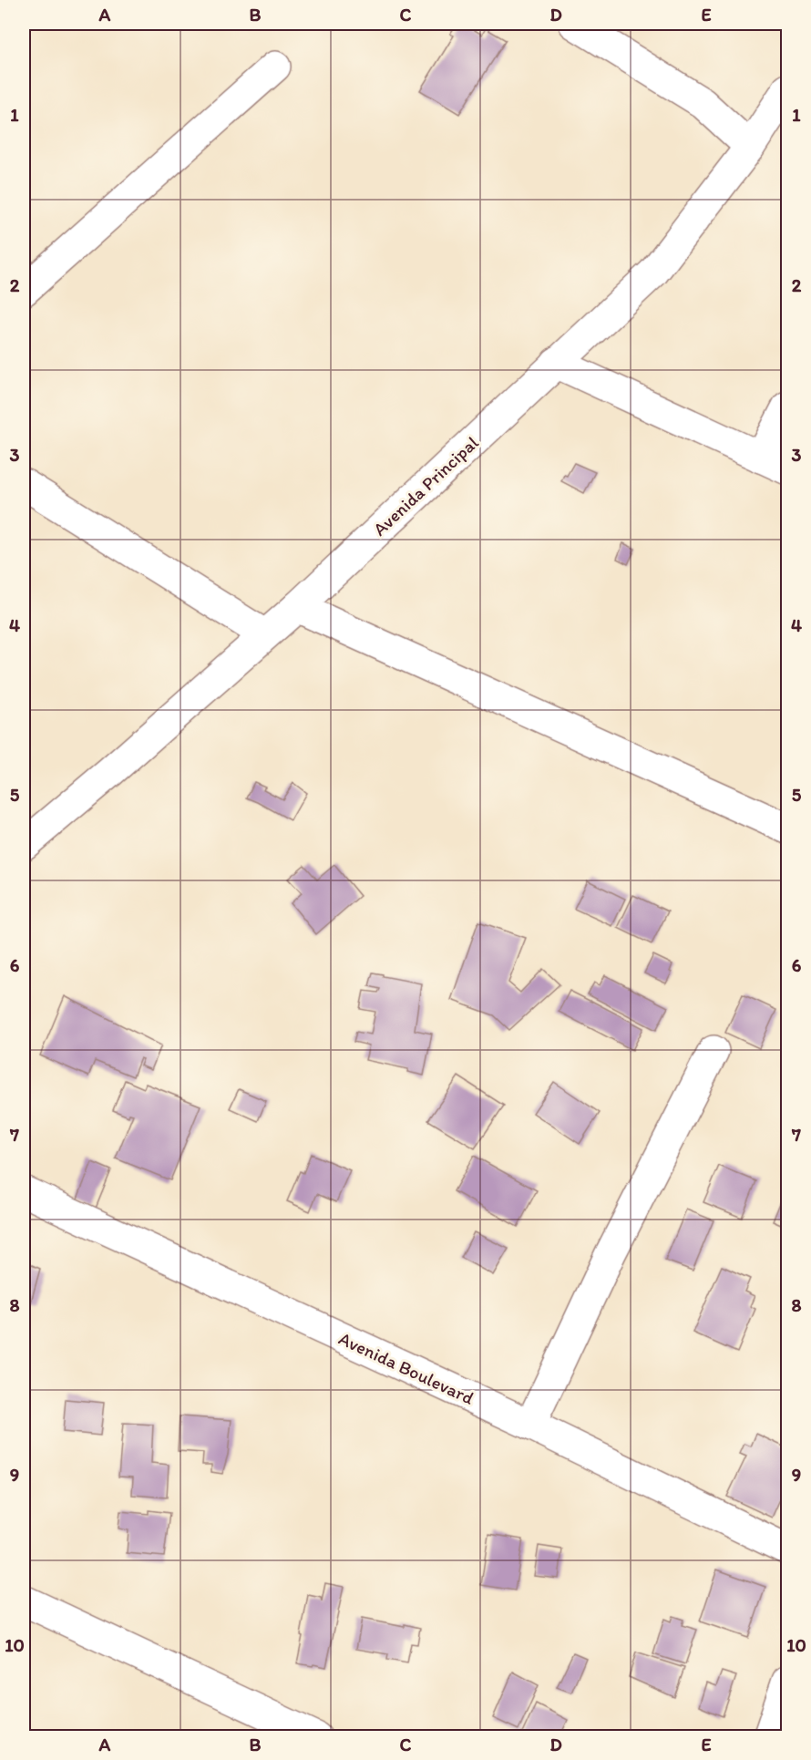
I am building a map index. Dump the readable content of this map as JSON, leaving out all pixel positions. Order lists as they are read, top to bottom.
{
  "streets": {
    "street": ["Avenida Principal", "Avenida Boulevard"]
  },
  "grid": {
    "columns": [
      "A",
      "B",
      "C",
      "D",
      "E"
    ],
    "rows": [
      "1",
      "2",
      "3",
      "4",
      "5",
      "6",
      "7",
      "8",
      "9",
      "10"
    ]
  }
}
